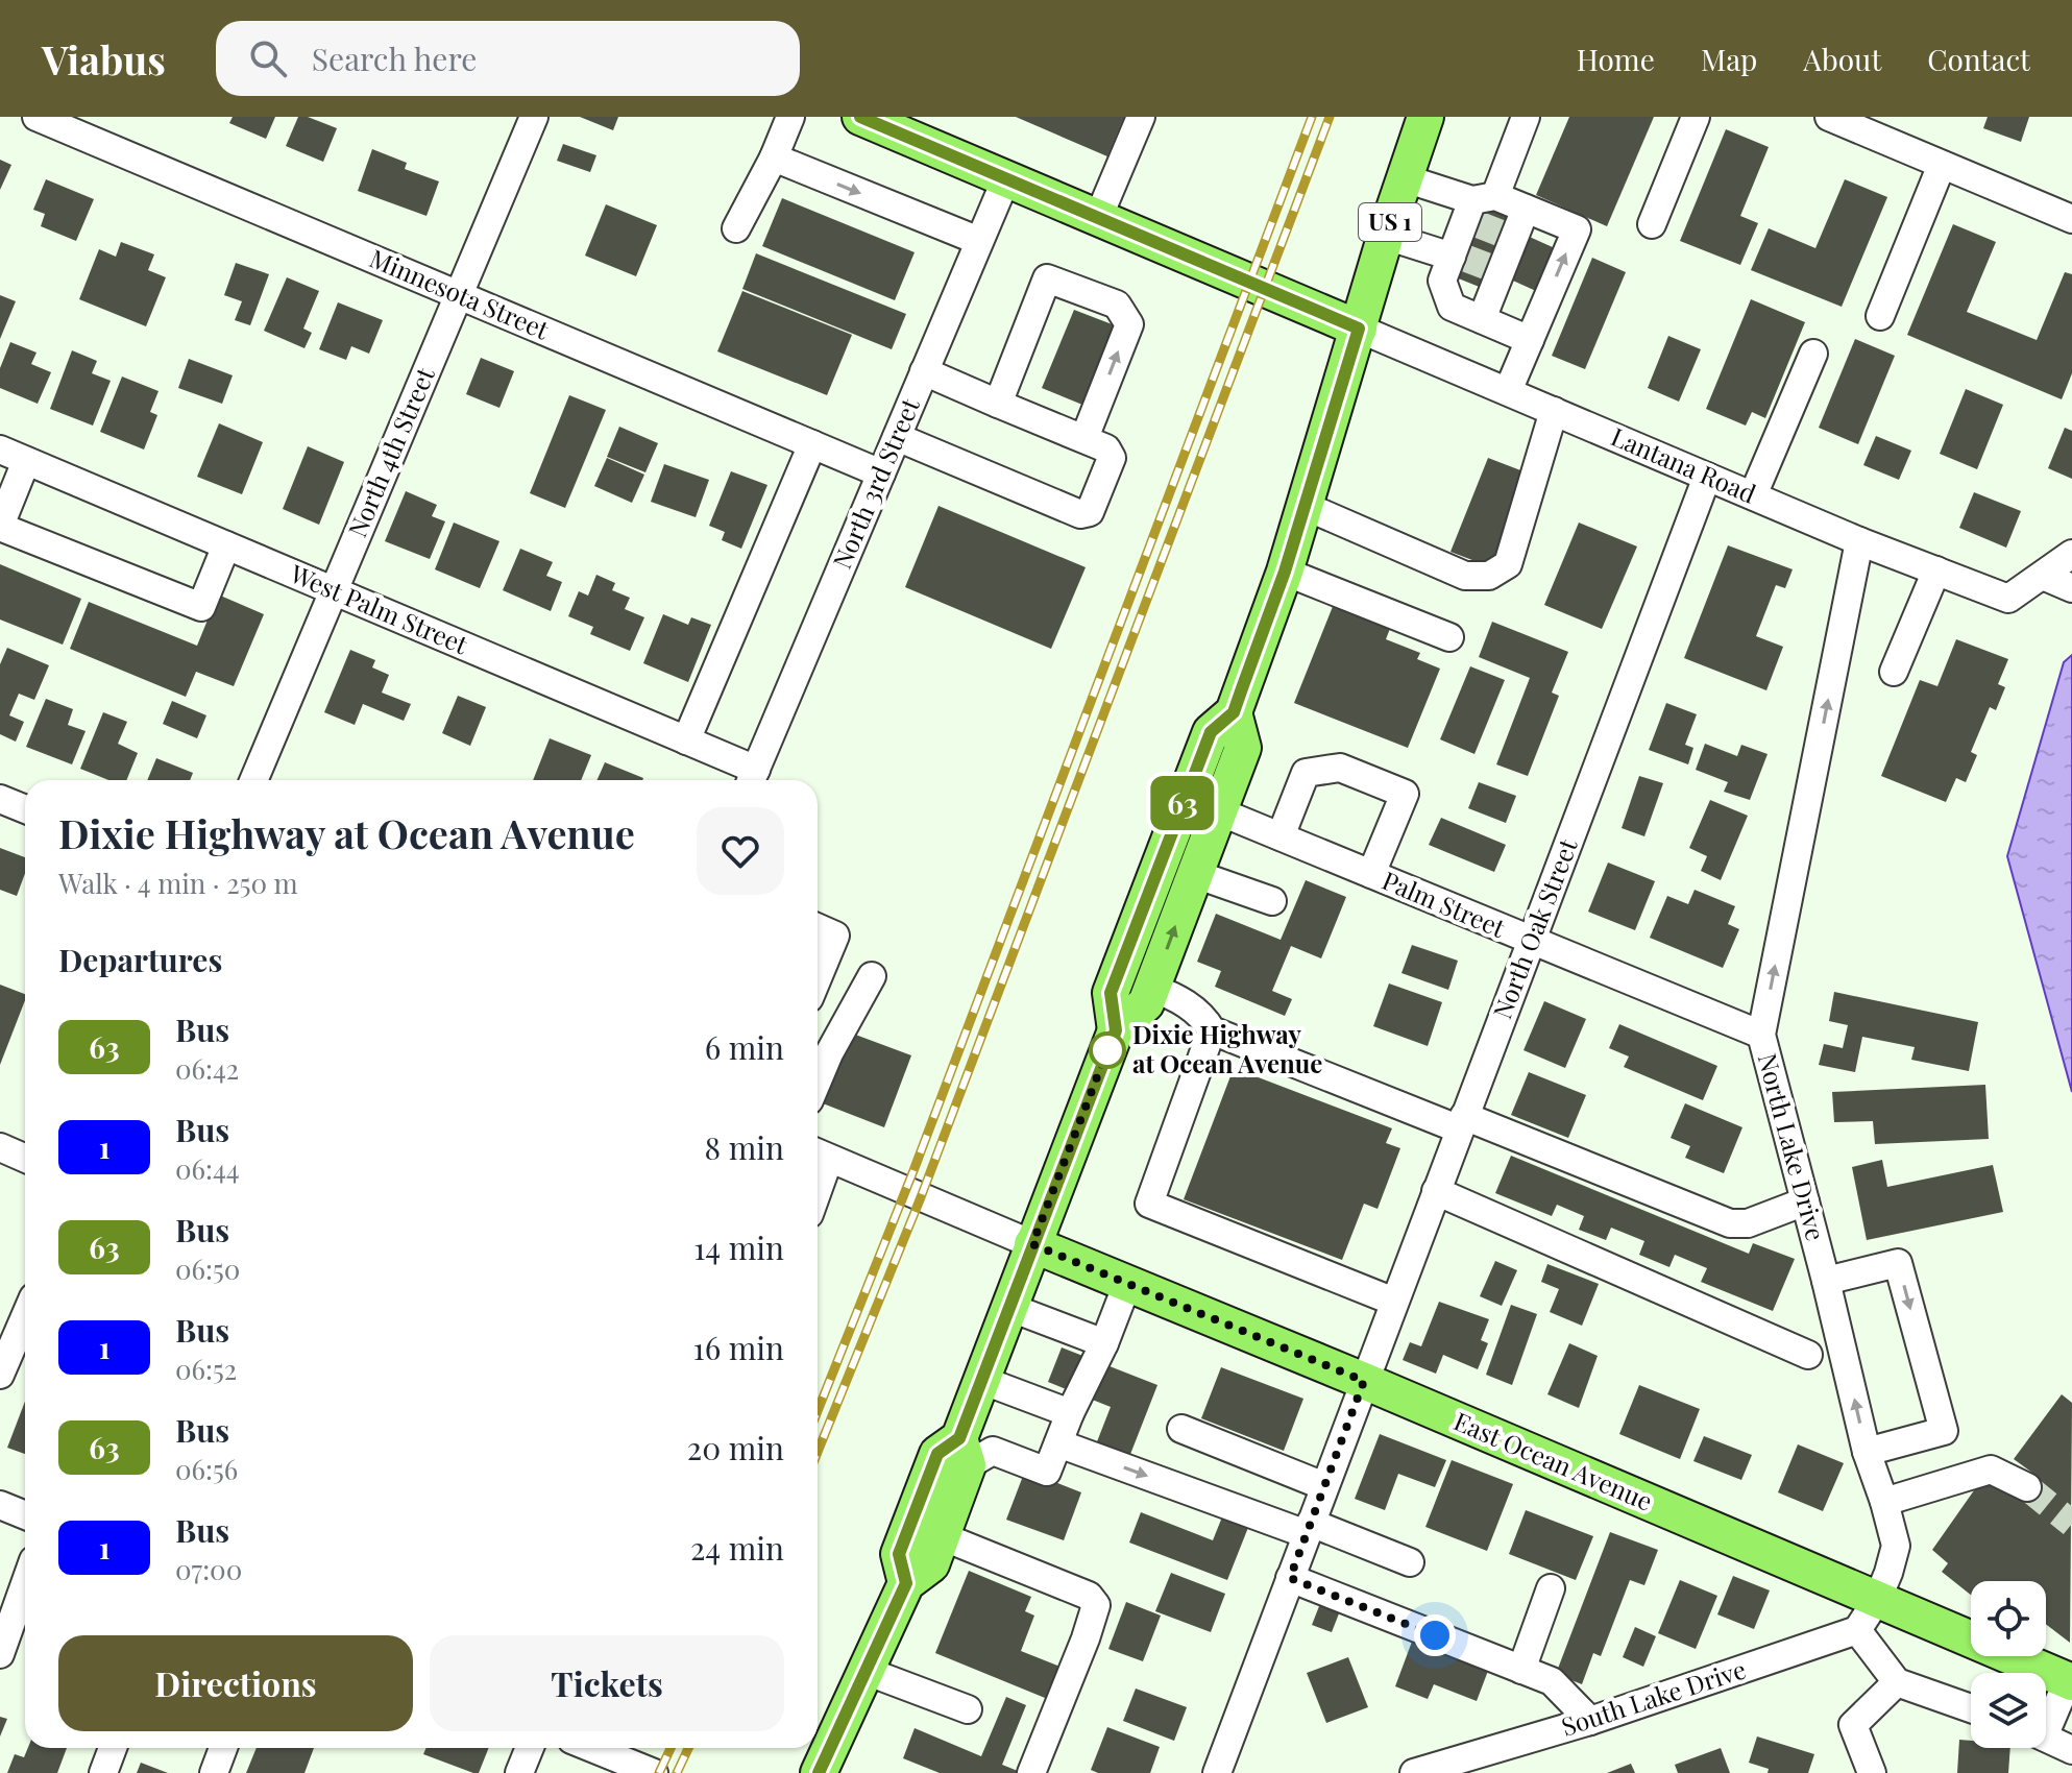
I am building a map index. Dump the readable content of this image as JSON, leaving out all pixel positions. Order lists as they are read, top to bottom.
{
  "streets": {
    "main road": ["US 1", "East Ocean Avenue"],
    "street": [
      "Minnesota Street",
      "North 4th Street",
      "Lantana Road",
      "North 3rd Street",
      "West Palm Street",
      "Palm Street",
      "North Oak Street",
      "North Lake Drive",
      "South Lake Drive"
    ]
  },
  "crossings": [
    ["US 1", "Lantana Road"],
    ["US 1", "Palm Street"],
    ["US 1", "East Ocean Avenue"],
    ["Minnesota Street", "North 4th Street"],
    ["Minnesota Street", "North 3rd Street"],
    ["North 4th Street", "West Palm Street"],
    ["Lantana Road", "North Oak Street"],
    ["Lantana Road", "North Lake Drive"],
    ["North 3rd Street", "West Palm Street"],
    ["Palm Street", "North Oak Street"],
    ["Palm Street", "North Lake Drive"],
    ["North Oak Street", "East Ocean Avenue"],
    ["North Lake Drive", "East Ocean Avenue"]
  ],
  "one_way": ["North Lake Drive"],
  "places": ["Dixie Highway at Ocean Avenue"],
  "lines": ["bus line 63"],
  "page": {
    "header": "Viabus",
    "search": "Search here",
    "nav": [
      "Home",
      "Map",
      "About",
      "Contact"
    ],
    "on_map": "63",
    "heading": [
      ["Dixie Highway at Ocean Avenue", "Walk · 4 min · 250 m"],
      "Departures"
    ],
    "list": [
      {
        "mark": "63",
        "name": "Bus",
        "note": "06:42",
        "value": "6 min"
      },
      {
        "mark": "1",
        "name": "Bus",
        "note": "06:44",
        "value": "8 min"
      },
      {
        "mark": "63",
        "name": "Bus",
        "note": "06:50",
        "value": "14 min"
      },
      {
        "mark": "1",
        "name": "Bus",
        "note": "06:52",
        "value": "16 min"
      },
      {
        "mark": "63",
        "name": "Bus",
        "note": "06:56",
        "value": "20 min"
      },
      {
        "mark": "1",
        "name": "Bus",
        "note": "07:00",
        "value": "24 min"
      }
    ],
    "buttons": ["Directions", "Tickets"]
  }
}
